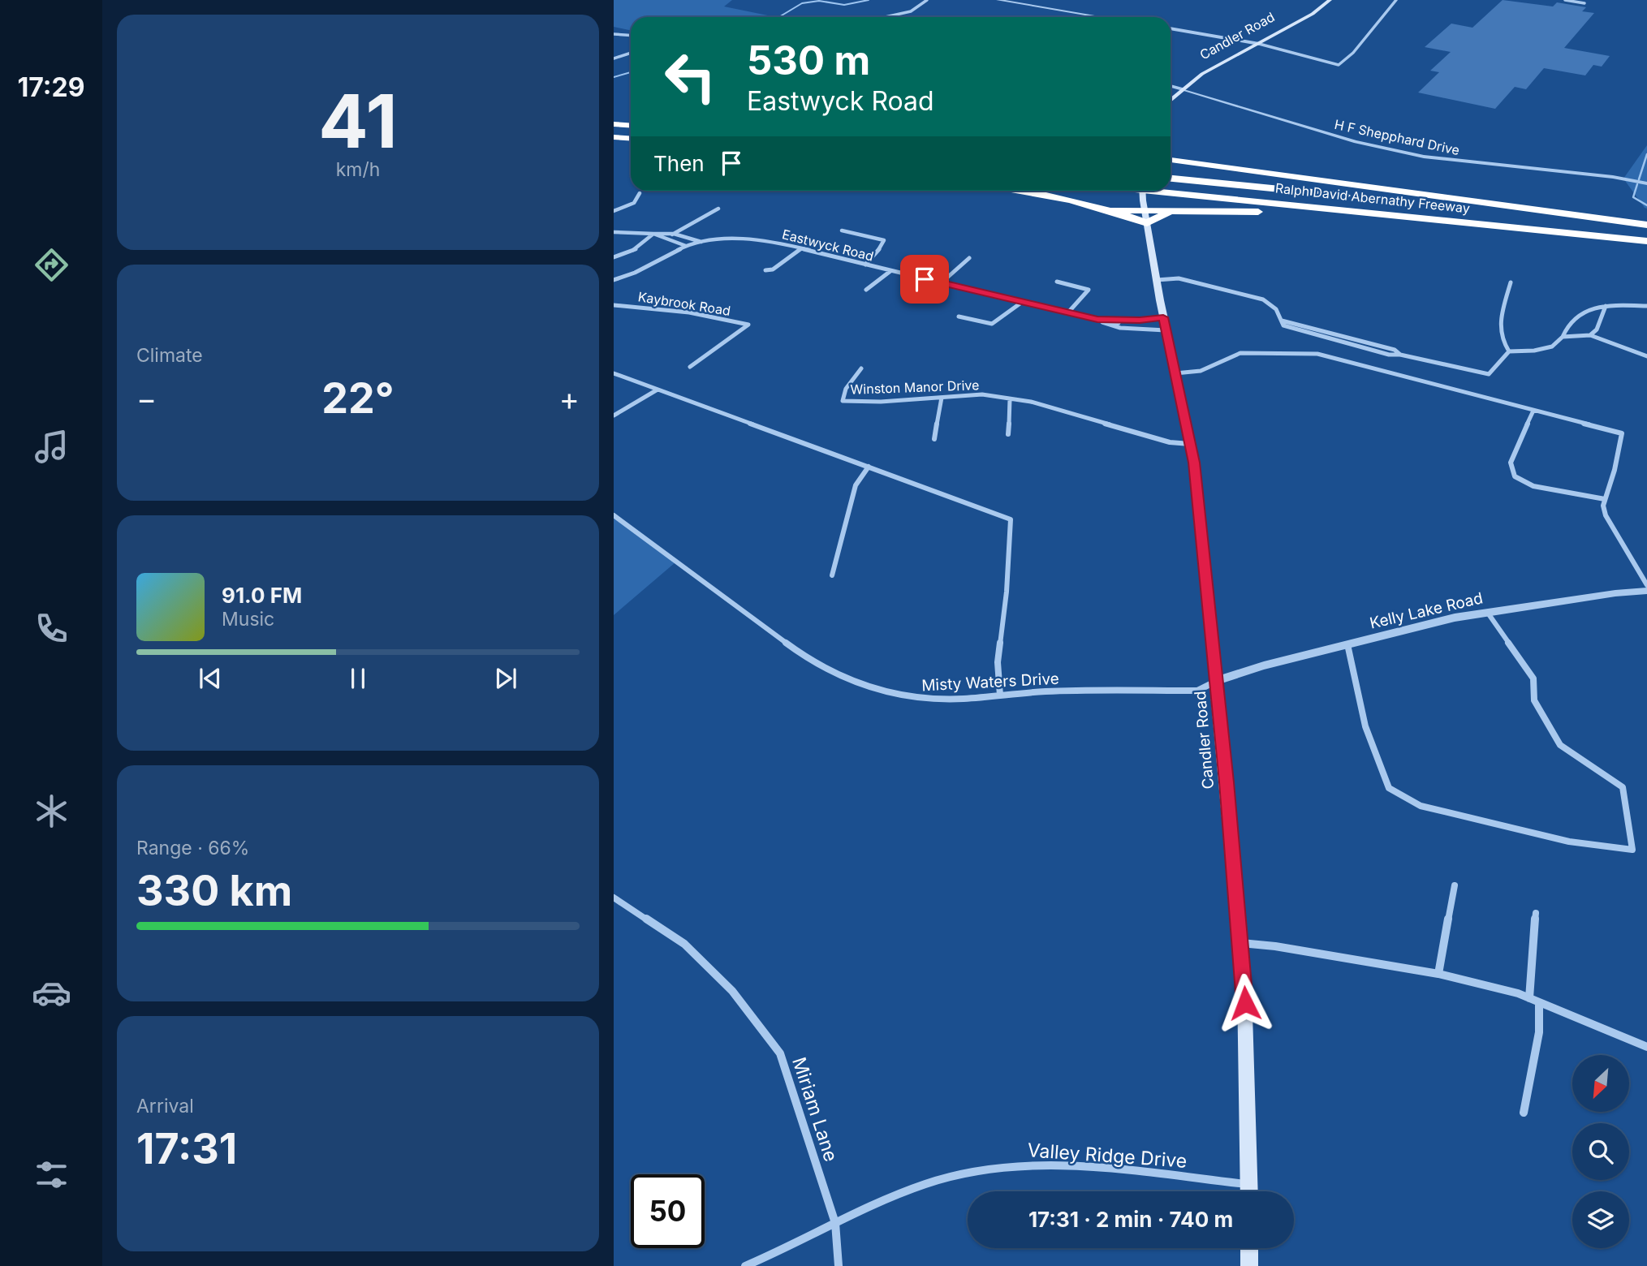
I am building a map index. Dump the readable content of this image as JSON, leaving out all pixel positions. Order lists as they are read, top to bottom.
{
  "streets": {
    "highway": ["Ralph David Abernathy Freeway"],
    "main road": ["Candler Road"],
    "street": [
      "H F Shepphard Drive",
      "Eastwyck Road",
      "Kaybrook Road",
      "Winston Manor Drive",
      "Kelly Lake Road",
      "Misty Waters Drive",
      "Miriam Lane",
      "Valley Ridge Drive"
    ]
  },
  "crossings": [
    ["Candler Road", "H F Shepphard Drive"],
    ["Candler Road", "Eastwyck Road"],
    ["Candler Road", "Winston Manor Drive"],
    ["Candler Road", "Kelly Lake Road"],
    ["Candler Road", "Misty Waters Drive"],
    ["Candler Road", "Valley Ridge Drive"],
    ["Kelly Lake Road", "Misty Waters Drive"],
    ["Miriam Lane", "Valley Ridge Drive"]
  ],
  "north": "bottom left",
  "page": {
    "tabs": "17:29",
    "tile": [
      ["41", "km/h"],
      "Climate",
      ["Range · 66%", "330 km"],
      ["Arrival", "17:31"]
    ],
    "turn": ["530 m", "Eastwyck Road"],
    "then": "Then",
    "heat": ["−", "22°", "+"],
    "song": ["91.0 FM", "Music"],
    "limit": "50",
    "trip": "17:31 · 2 min · 740 m"
  }
}
